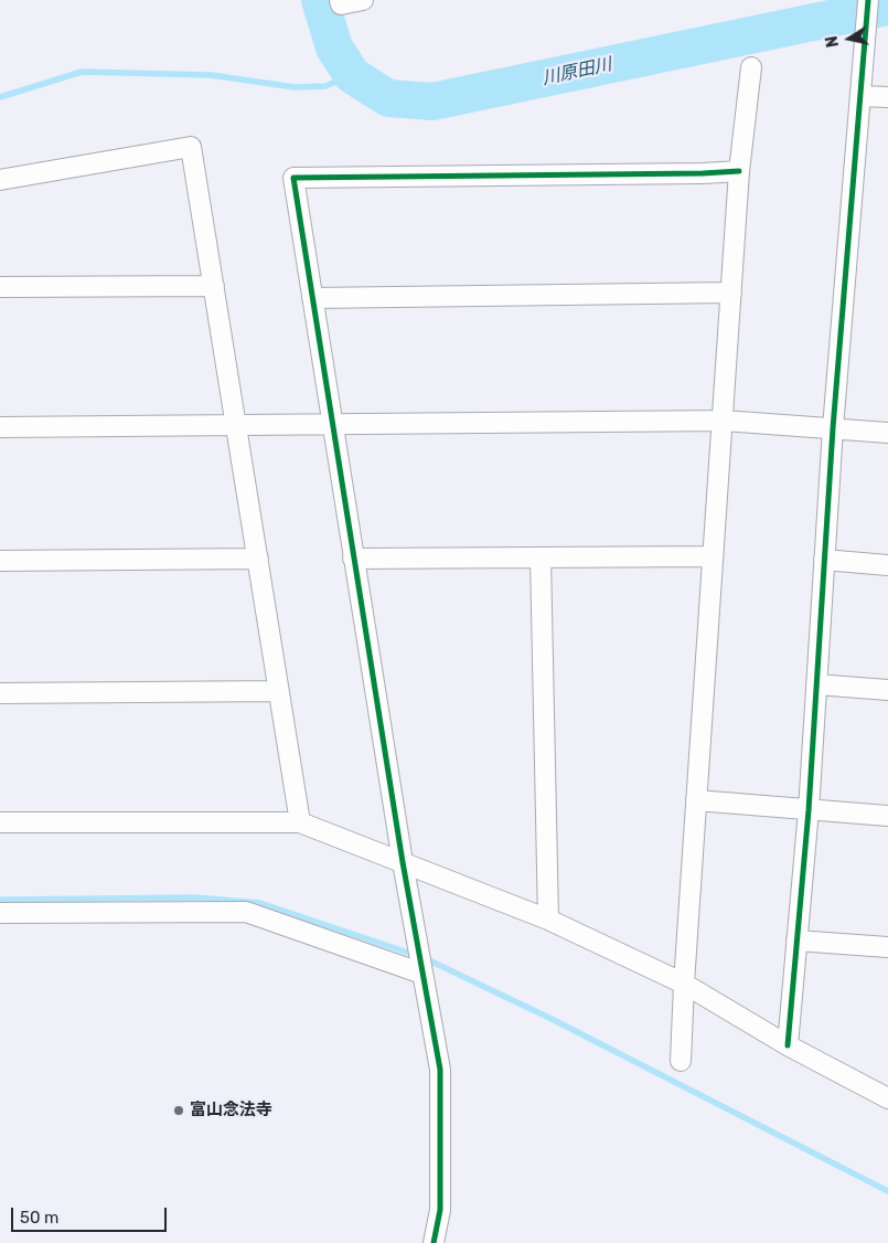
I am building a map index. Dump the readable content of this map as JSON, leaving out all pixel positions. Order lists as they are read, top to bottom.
{
  "water": ["川原田川"],
  "places": ["富山念法寺"],
  "scale_bar": "50 m",
  "north": "left"
}
